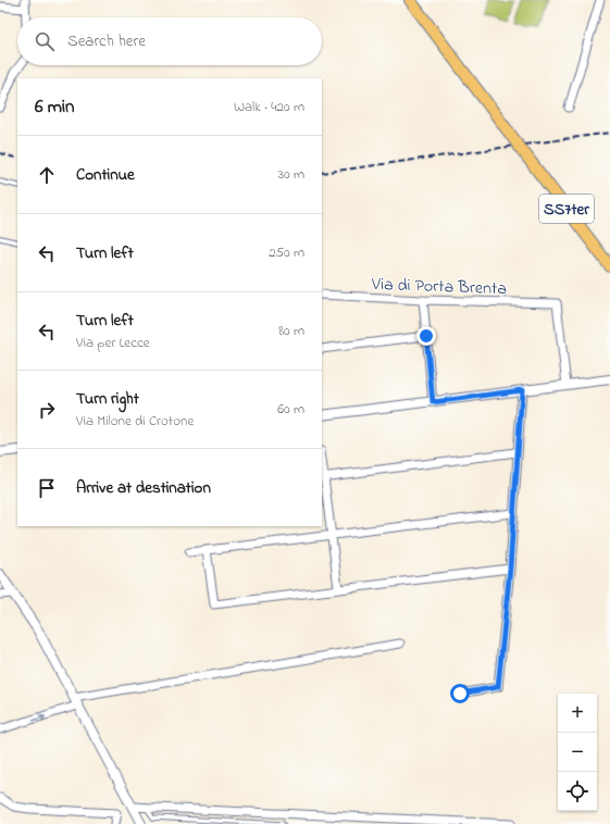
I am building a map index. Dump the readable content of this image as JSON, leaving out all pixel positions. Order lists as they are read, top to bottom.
{
  "streets": {
    "main road": ["SS7ter"],
    "street": ["Via di Porta Brenta"]
  },
  "page": {
    "search": "Search here",
    "heading": ["6 min", "Walk · 420 m"],
    "list": [
      ["Continue", "30 m"],
      ["Turn left", "250 m"],
      ["Turn left", "Via per Lecce", "80 m"],
      ["Turn right", "Via Milone di Crotone", "60 m"],
      "Arrive at destination"
    ],
    "map_buttons": ["+", "−"]
  }
}
